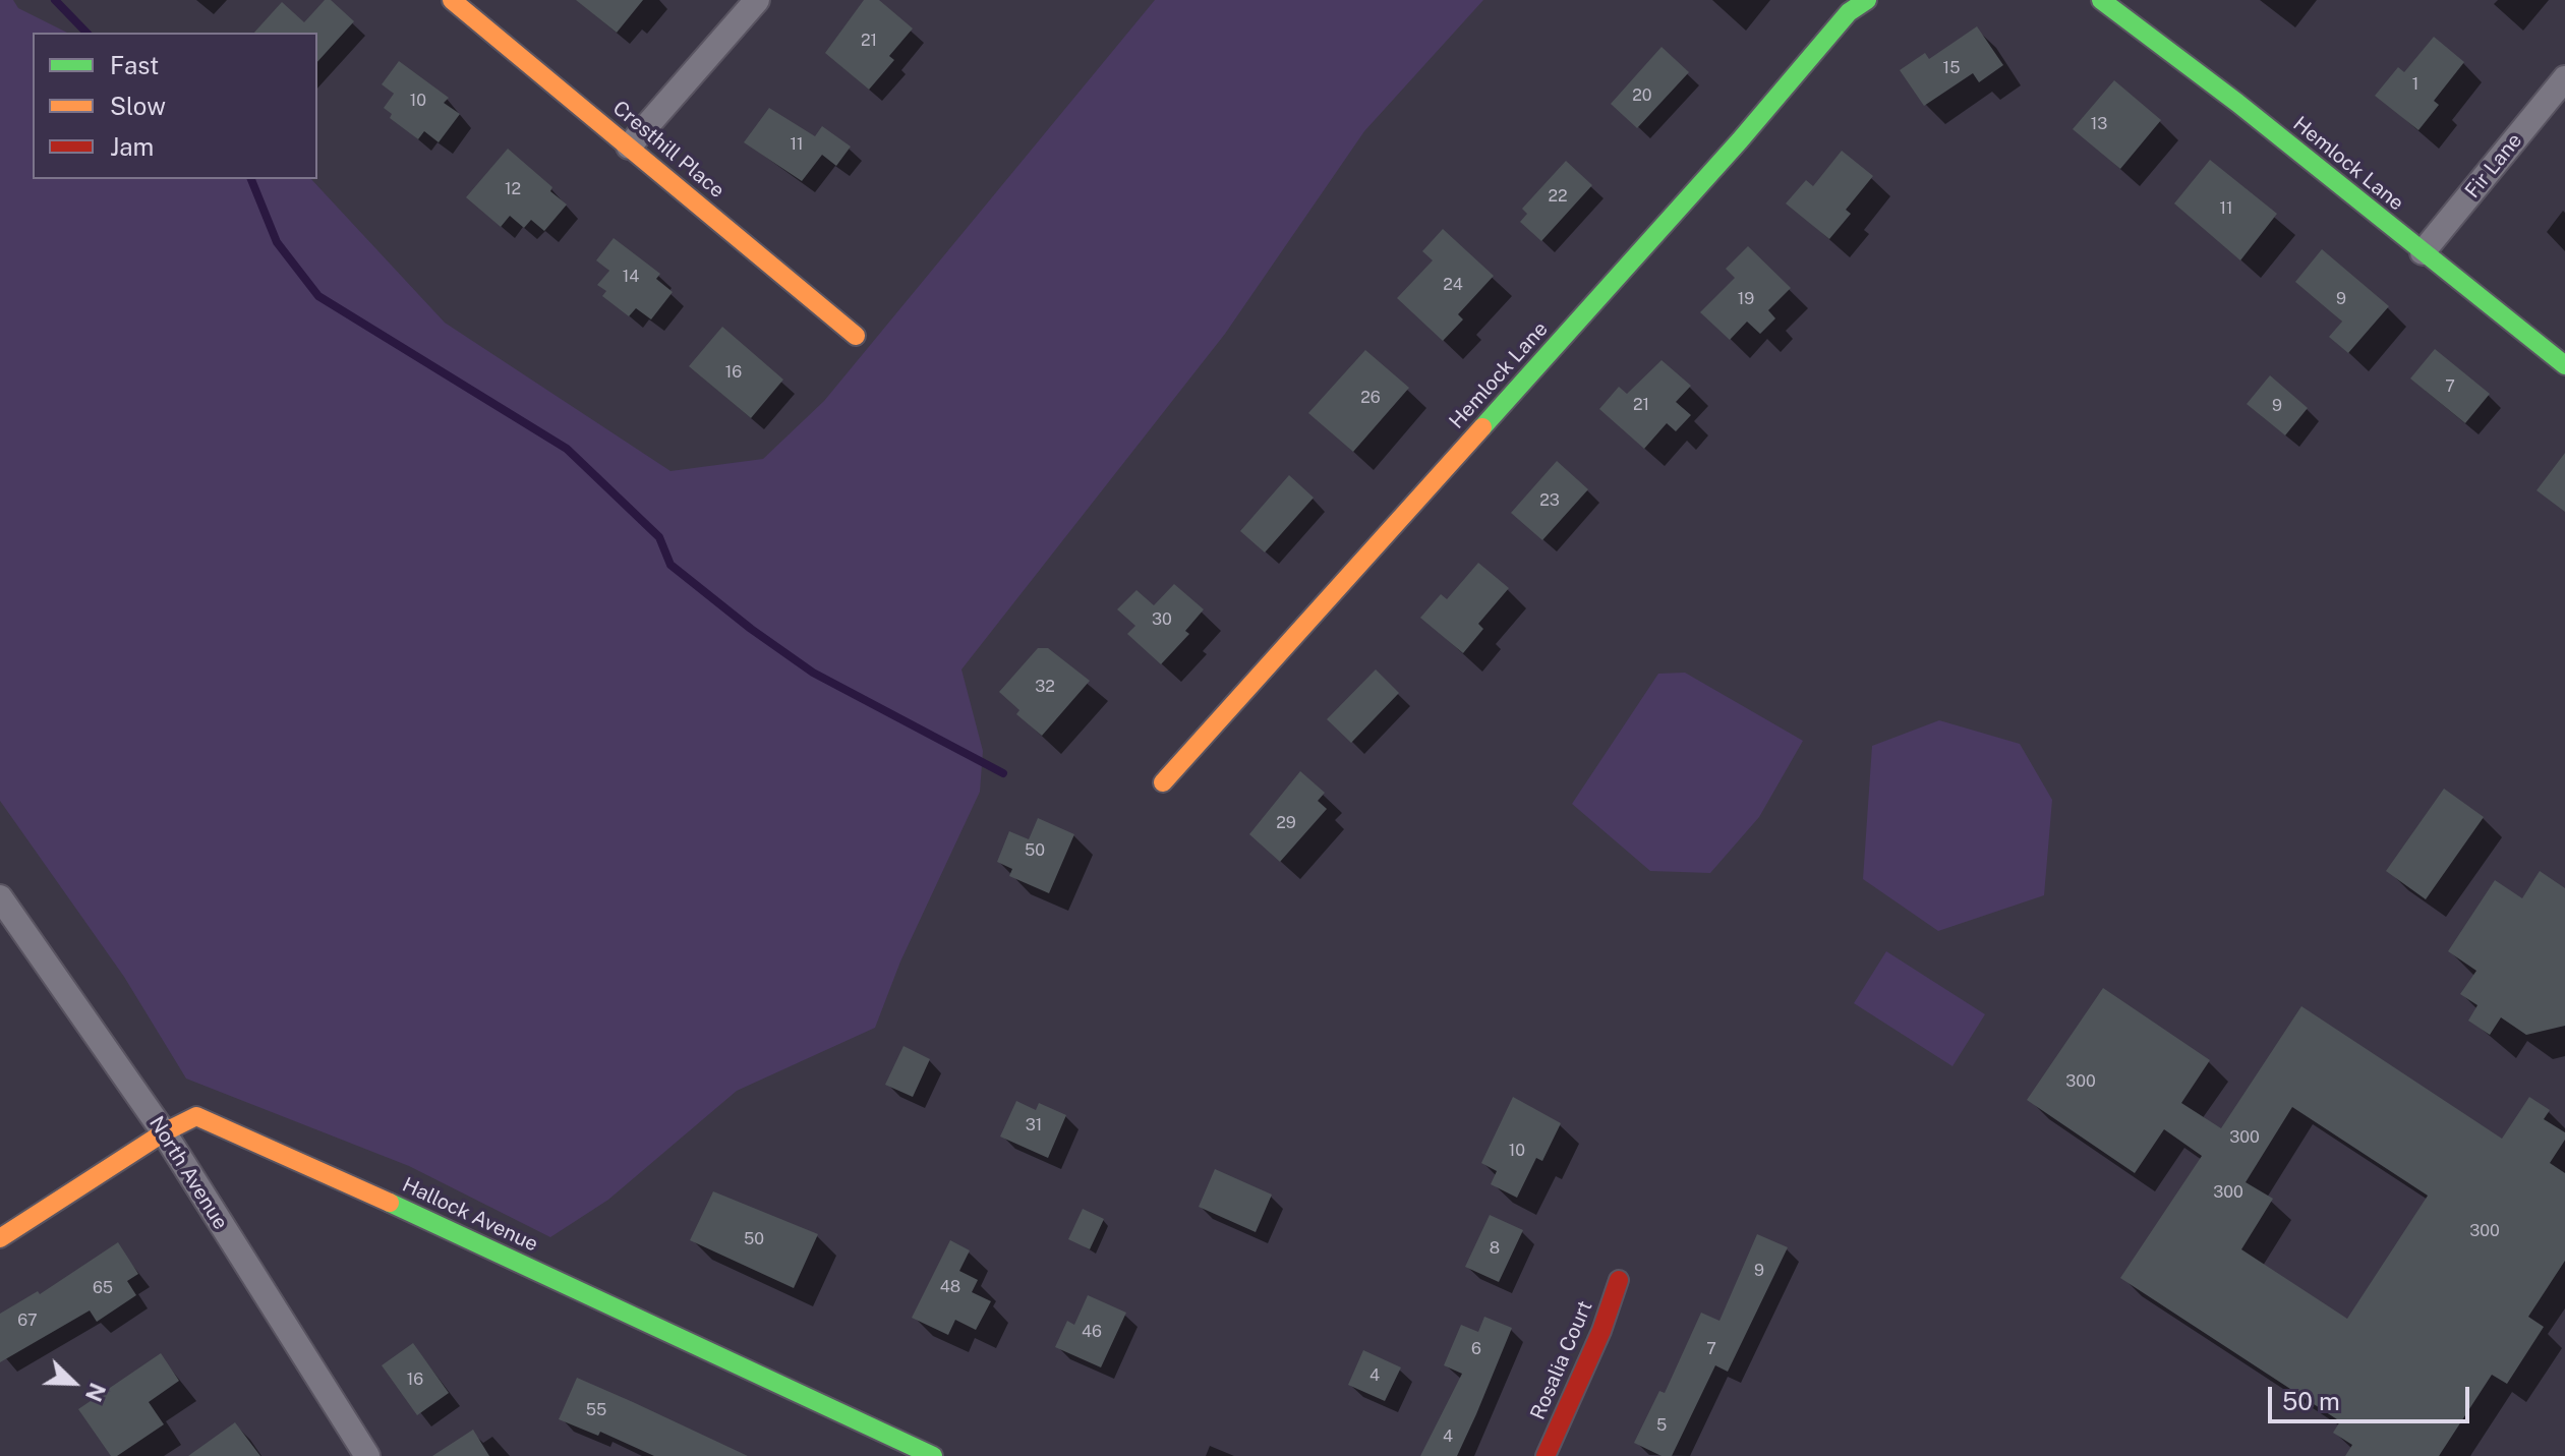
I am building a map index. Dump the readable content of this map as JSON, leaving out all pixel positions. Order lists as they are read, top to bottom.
{
  "streets": {
    "street": [
      "Cresthill Place",
      "Hemlock Lane",
      "Fir Lane",
      "North Avenue",
      "Hallock Avenue",
      "Rosalia Court"
    ]
  },
  "crossings": [
    ["Hemlock Lane", "Fir Lane"],
    ["North Avenue", "Hallock Avenue"]
  ],
  "house_numbers": [
    "21",
    "15",
    "1",
    "20",
    "10",
    "13",
    "11",
    "12",
    "22",
    "11",
    "14",
    "24",
    "19",
    "9",
    "16",
    "7",
    "26",
    "21",
    "9",
    "23",
    "30",
    "32",
    "29",
    "50",
    "300",
    "31",
    "300",
    "10",
    "300",
    "300",
    "50",
    "8",
    "9",
    "48",
    "65",
    "67",
    "46",
    "6",
    "7",
    "4",
    "16",
    "55",
    "5",
    "4"
  ],
  "legend": ["Fast", "Slow", "Jam"],
  "scale_bar": "50 m",
  "north": "bottom right"
}
